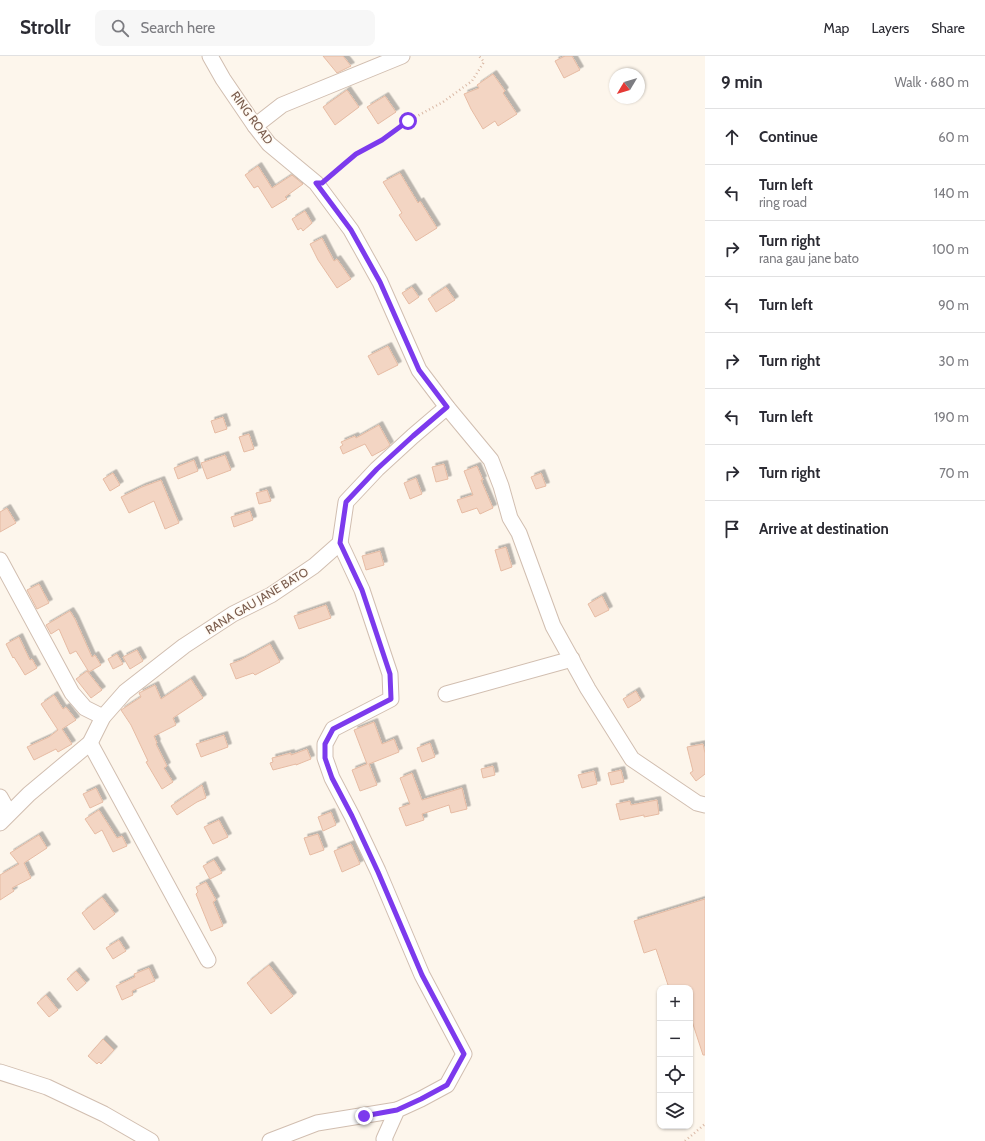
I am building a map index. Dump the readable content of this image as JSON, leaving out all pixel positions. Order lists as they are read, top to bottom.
{
  "streets": {
    "street": ["RING ROAD", "RANA GAU JANE BATO"]
  },
  "north": "bottom left",
  "page": {
    "header": "Strollr",
    "search": "Search here",
    "nav": ["Map", "Layers", "Share"],
    "heading": ["9 min", "Walk · 680 m"],
    "list": [
      ["Continue", "60 m"],
      ["Turn left", "ring road", "140 m"],
      ["Turn right", "rana gau jane bato", "100 m"],
      ["Turn left", "90 m"],
      ["Turn right", "30 m"],
      ["Turn left", "190 m"],
      ["Turn right", "70 m"],
      "Arrive at destination"
    ],
    "map_buttons": ["+", "−"]
  }
}
